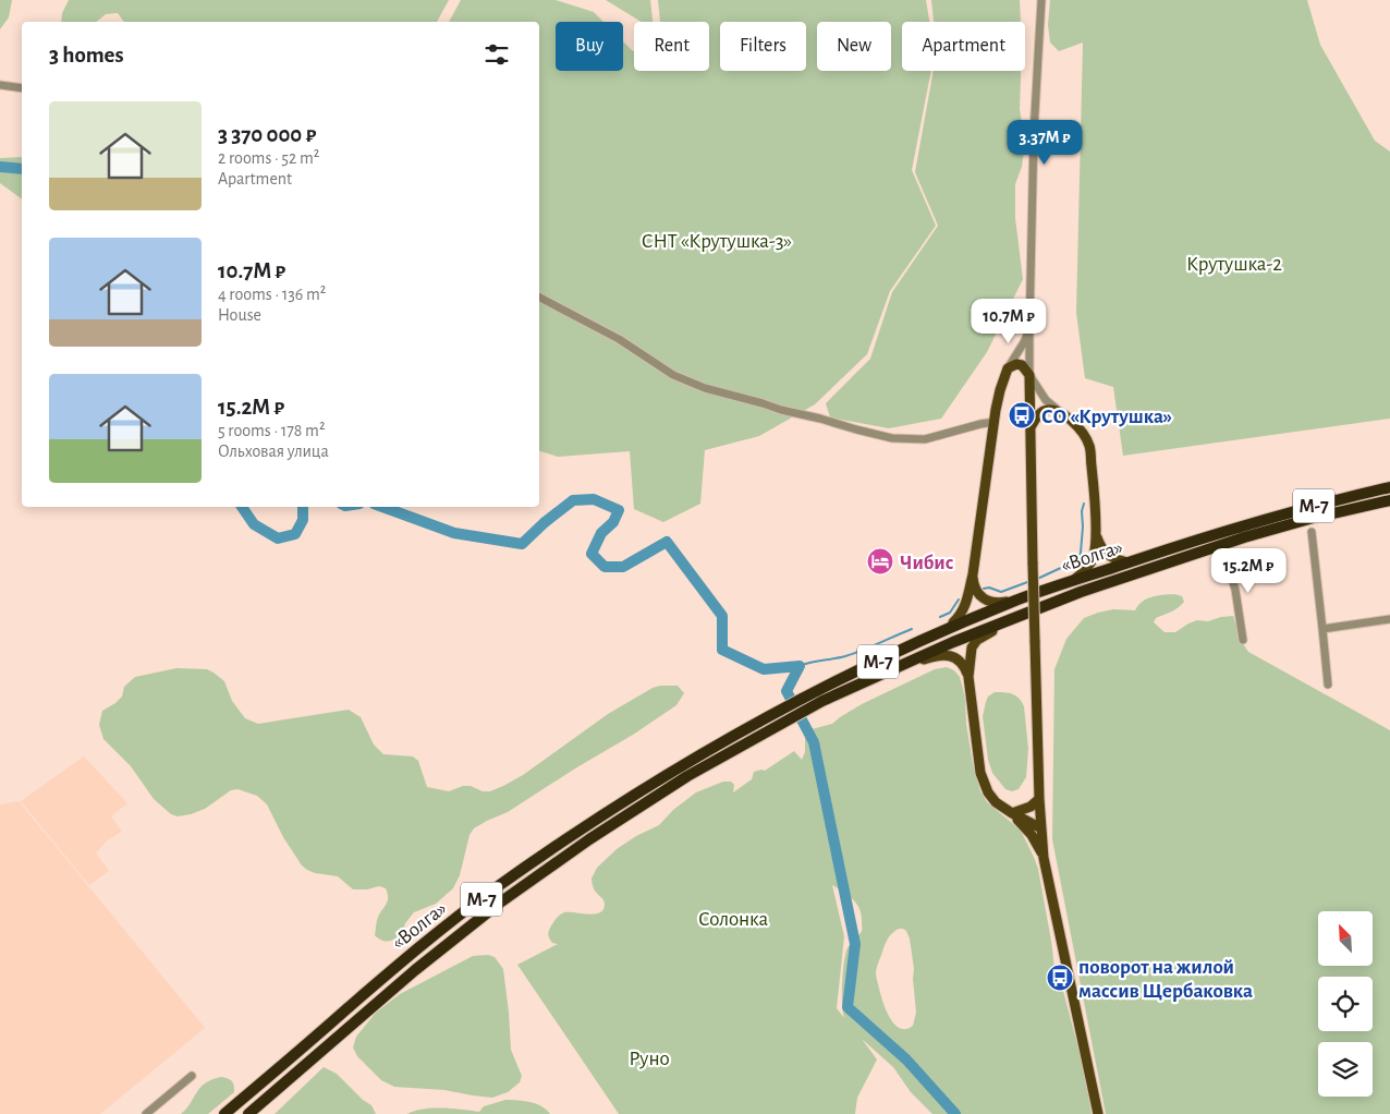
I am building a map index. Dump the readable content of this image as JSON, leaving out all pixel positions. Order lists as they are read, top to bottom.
{
  "streets": {
    "highway": ["М-7", "«Волга»"]
  },
  "parks": [
    "СНТ «Крутушка-3»",
    "Крутушка-2",
    "Солонка",
    "Руно"
  ],
  "places": {
    "bus stop": ["СО «Крутушка»", "поворот на жилой массив Щербаковка"],
    "hotel": ["Чибис"]
  },
  "north": "top left",
  "page": {
    "chip": [
      "Buy",
      "Rent",
      "Filters",
      "New",
      "Apartment"
    ],
    "heading": "3 homes",
    "list": [
      {
        "name": "3 370 000 ₽",
        "note": "2 rooms · 52 m² · Apartment"
      },
      {
        "name": "10.7M ₽",
        "note": "4 rooms · 136 m² · House"
      },
      {
        "name": "15.2M ₽",
        "note": "5 rooms · 178 m² · Ольховая улица"
      }
    ],
    "price": ["3.37M ₽", "10.7M ₽", "15.2M ₽"]
  }
}
